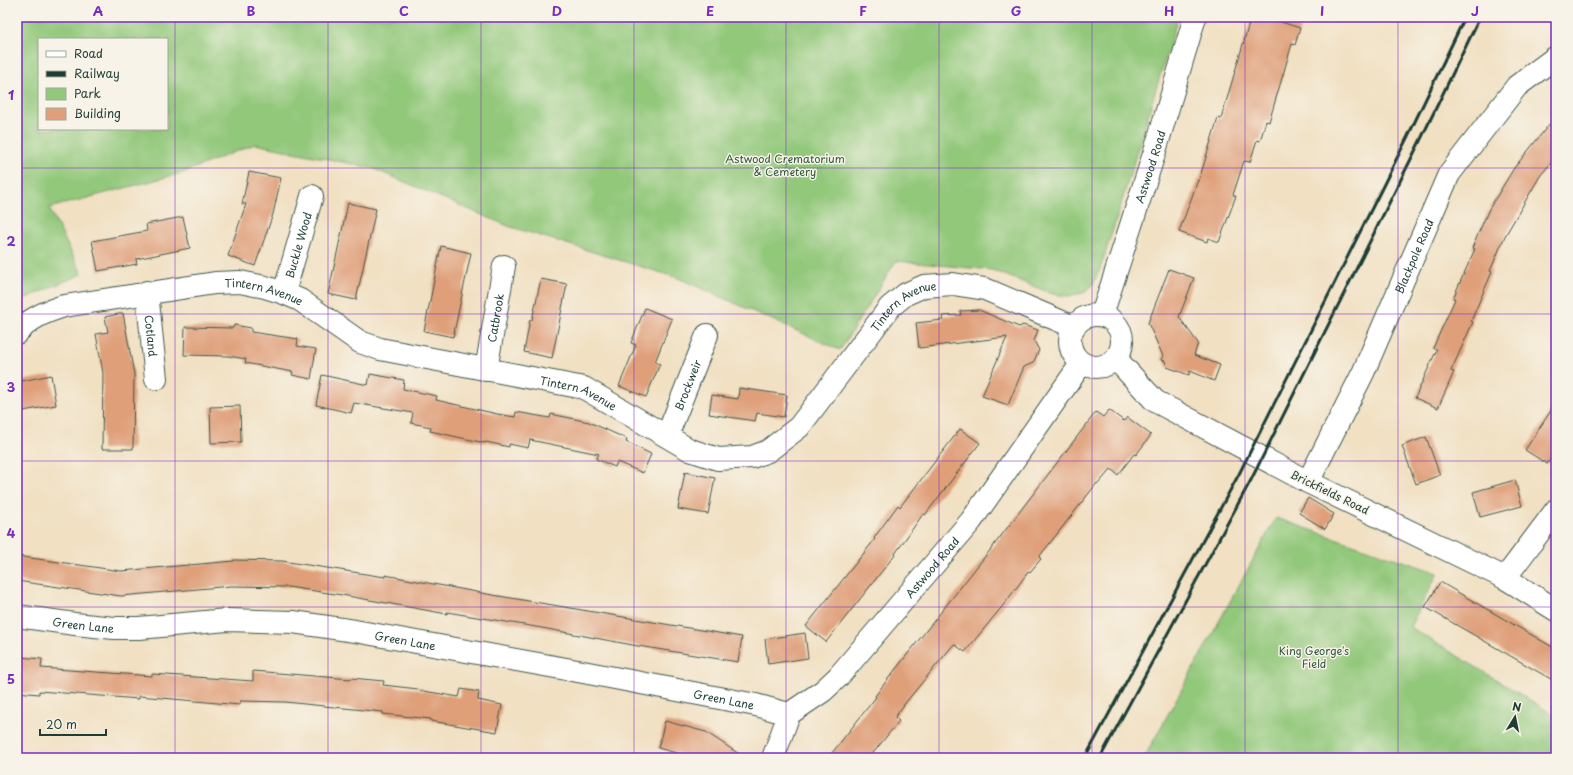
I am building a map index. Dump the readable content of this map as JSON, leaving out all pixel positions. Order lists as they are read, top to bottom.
{
  "streets": {
    "street": [
      "Astwood Road",
      "Buckle Wood",
      "Blackpole Road",
      "Tintern Avenue",
      "Catbrook",
      "Cotland",
      "Brockweir",
      "Brickfields Road",
      "Green Lane"
    ]
  },
  "crossings": [
    ["Astwood Road", "Tintern Avenue"],
    ["Astwood Road", "Brickfields Road"],
    ["Astwood Road", "Green Lane"],
    ["Buckle Wood", "Tintern Avenue"],
    ["Blackpole Road", "Brickfields Road"],
    ["Tintern Avenue", "Catbrook"],
    ["Tintern Avenue", "Cotland"],
    ["Tintern Avenue", "Brockweir"],
    ["Tintern Avenue", "Brickfields Road"]
  ],
  "parks": ["Astwood Crematorium & Cemetery", "King George's Field"],
  "legend": [
    "Road",
    "Railway",
    "Park",
    "Building"
  ],
  "scale_bar": "20 m",
  "north": "top",
  "grid": {
    "columns": [
      "A",
      "B",
      "C",
      "D",
      "E",
      "F",
      "G",
      "H",
      "I",
      "J"
    ],
    "rows": [
      "1",
      "2",
      "3",
      "4",
      "5"
    ]
  }
}
